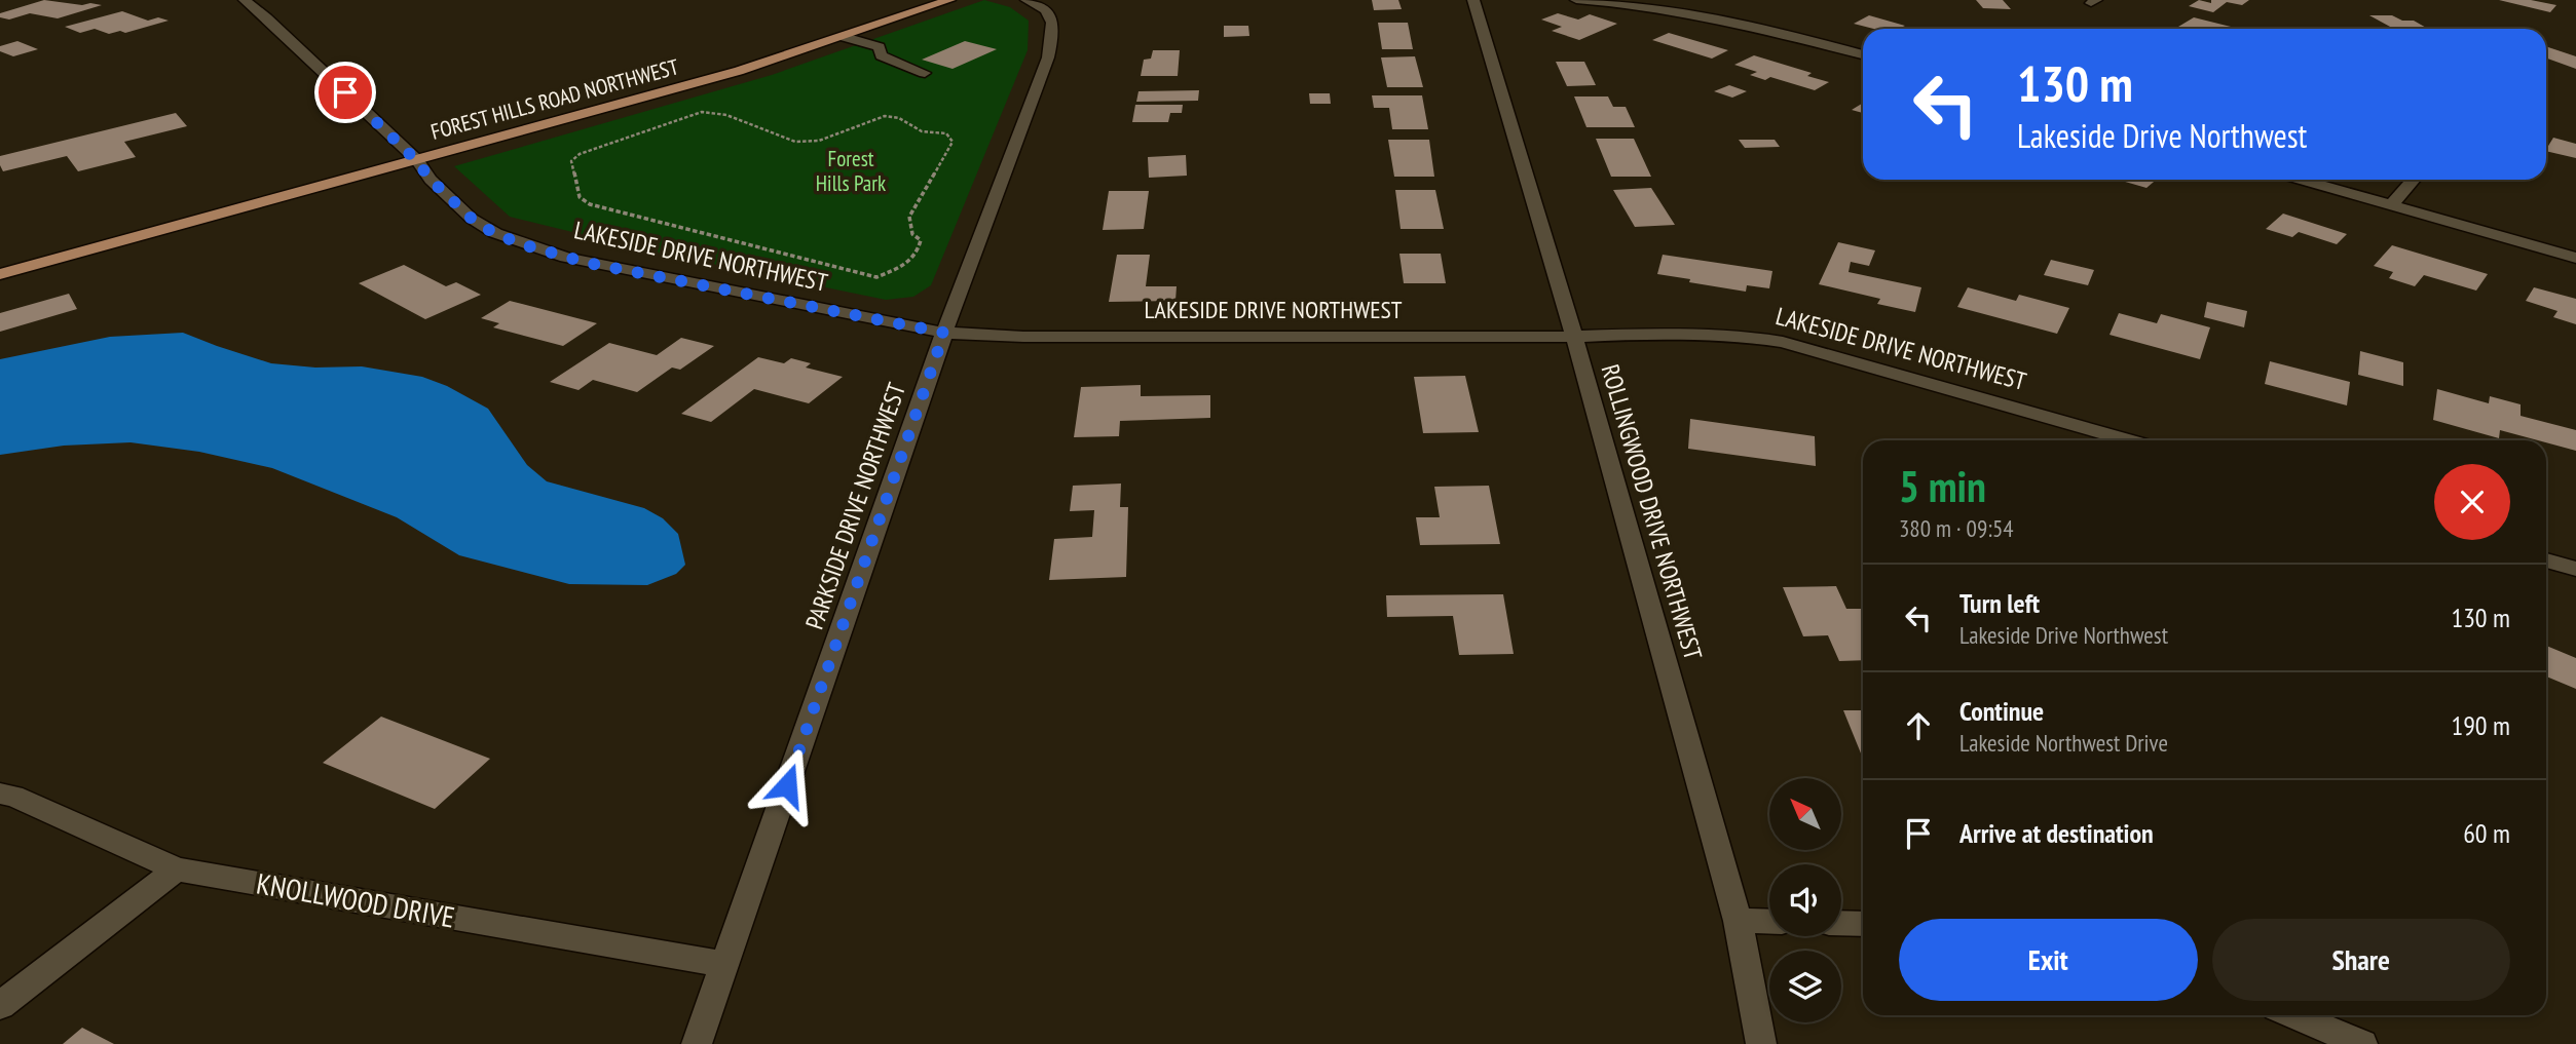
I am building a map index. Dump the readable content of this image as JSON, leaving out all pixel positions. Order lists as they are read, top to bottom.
{
  "streets": {
    "main road": ["FOREST HILLS ROAD NORTHWEST"],
    "street": [
      "LAKESIDE DRIVE NORTHWEST",
      "PARKSIDE DRIVE NORTHWEST",
      "ROLLINGWOOD DRIVE NORTHWEST",
      "KNOLLWOOD DRIVE"
    ]
  },
  "crossings": [
    ["FOREST HILLS ROAD NORTHWEST", "LAKESIDE DRIVE NORTHWEST"],
    ["LAKESIDE DRIVE NORTHWEST", "PARKSIDE DRIVE NORTHWEST"],
    ["LAKESIDE DRIVE NORTHWEST", "ROLLINGWOOD DRIVE NORTHWEST"],
    ["PARKSIDE DRIVE NORTHWEST", "KNOLLWOOD DRIVE"]
  ],
  "parks": ["Forest Hills Park"],
  "north": "top left",
  "page": {
    "turn": ["130 m", "Lakeside Drive Northwest"],
    "heading": ["5 min", "380 m · 09:54"],
    "list": [
      {
        "name": "Turn left",
        "note": "Lakeside Drive Northwest",
        "value": "130 m"
      },
      {
        "name": "Continue",
        "note": "Lakeside Northwest Drive",
        "value": "190 m"
      },
      {
        "name": "Arrive at destination",
        "value": "60 m"
      }
    ],
    "buttons": ["Exit", "Share"]
  }
}
